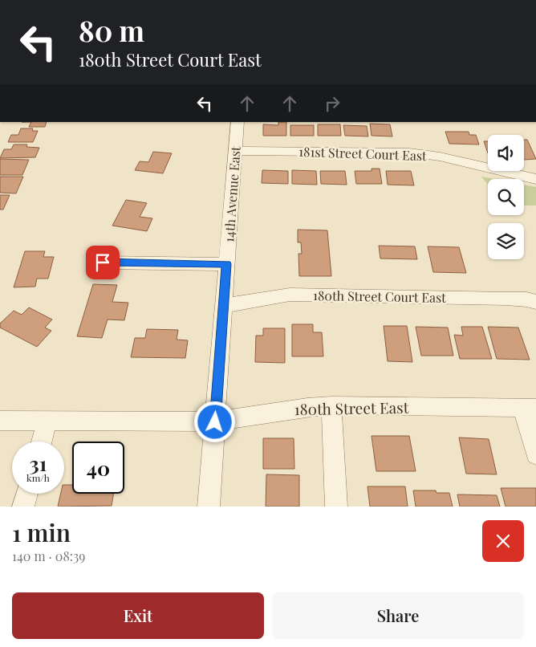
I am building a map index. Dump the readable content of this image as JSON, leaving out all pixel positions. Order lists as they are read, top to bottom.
{
  "streets": {
    "street": [
      "181st Street Court East",
      "14th Avenue East",
      "180th Street Court East",
      "180th Street East"
    ]
  },
  "crossings": [
    ["181st Street Court East", "14th Avenue East"],
    ["14th Avenue East", "180th Street Court East"],
    ["14th Avenue East", "180th Street East"]
  ],
  "page": {
    "turn": ["80 m", "180th Street Court East"],
    "speed": "31 km/h",
    "limit": "40",
    "heading": ["1 min", "140 m · 08:39"],
    "buttons": ["Exit", "Share"]
  }
}
